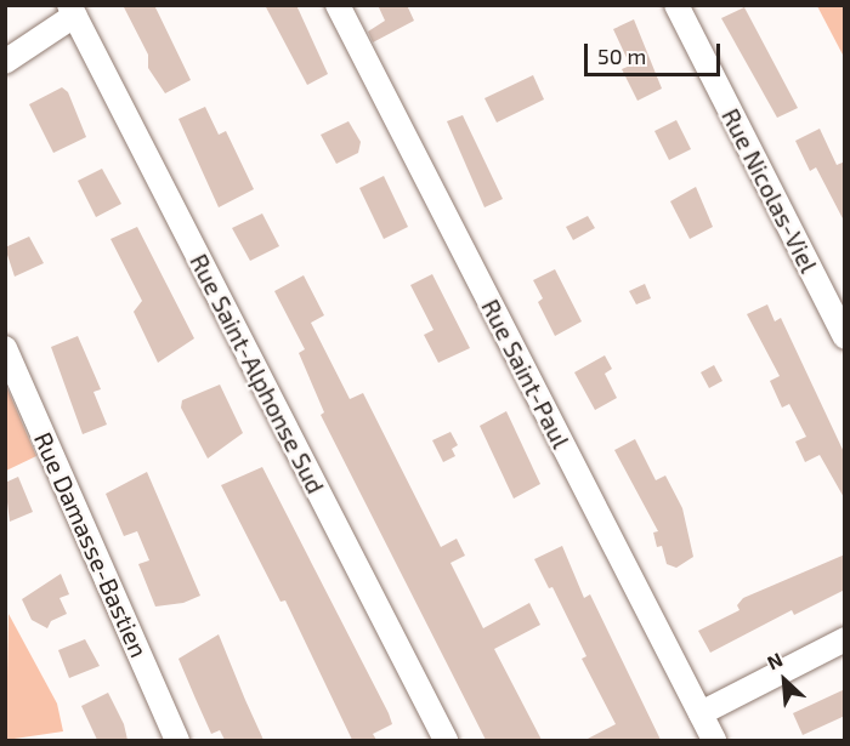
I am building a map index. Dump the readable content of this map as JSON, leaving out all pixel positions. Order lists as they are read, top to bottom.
{
  "streets": {
    "street": [
      "Rue Nicolas-Viel",
      "Rue Saint-Alphonse Sud",
      "Rue Saint-Paul",
      "Rue Damasse-Bastien"
    ]
  },
  "scale_bar": "50 m",
  "north": "top left"
}
